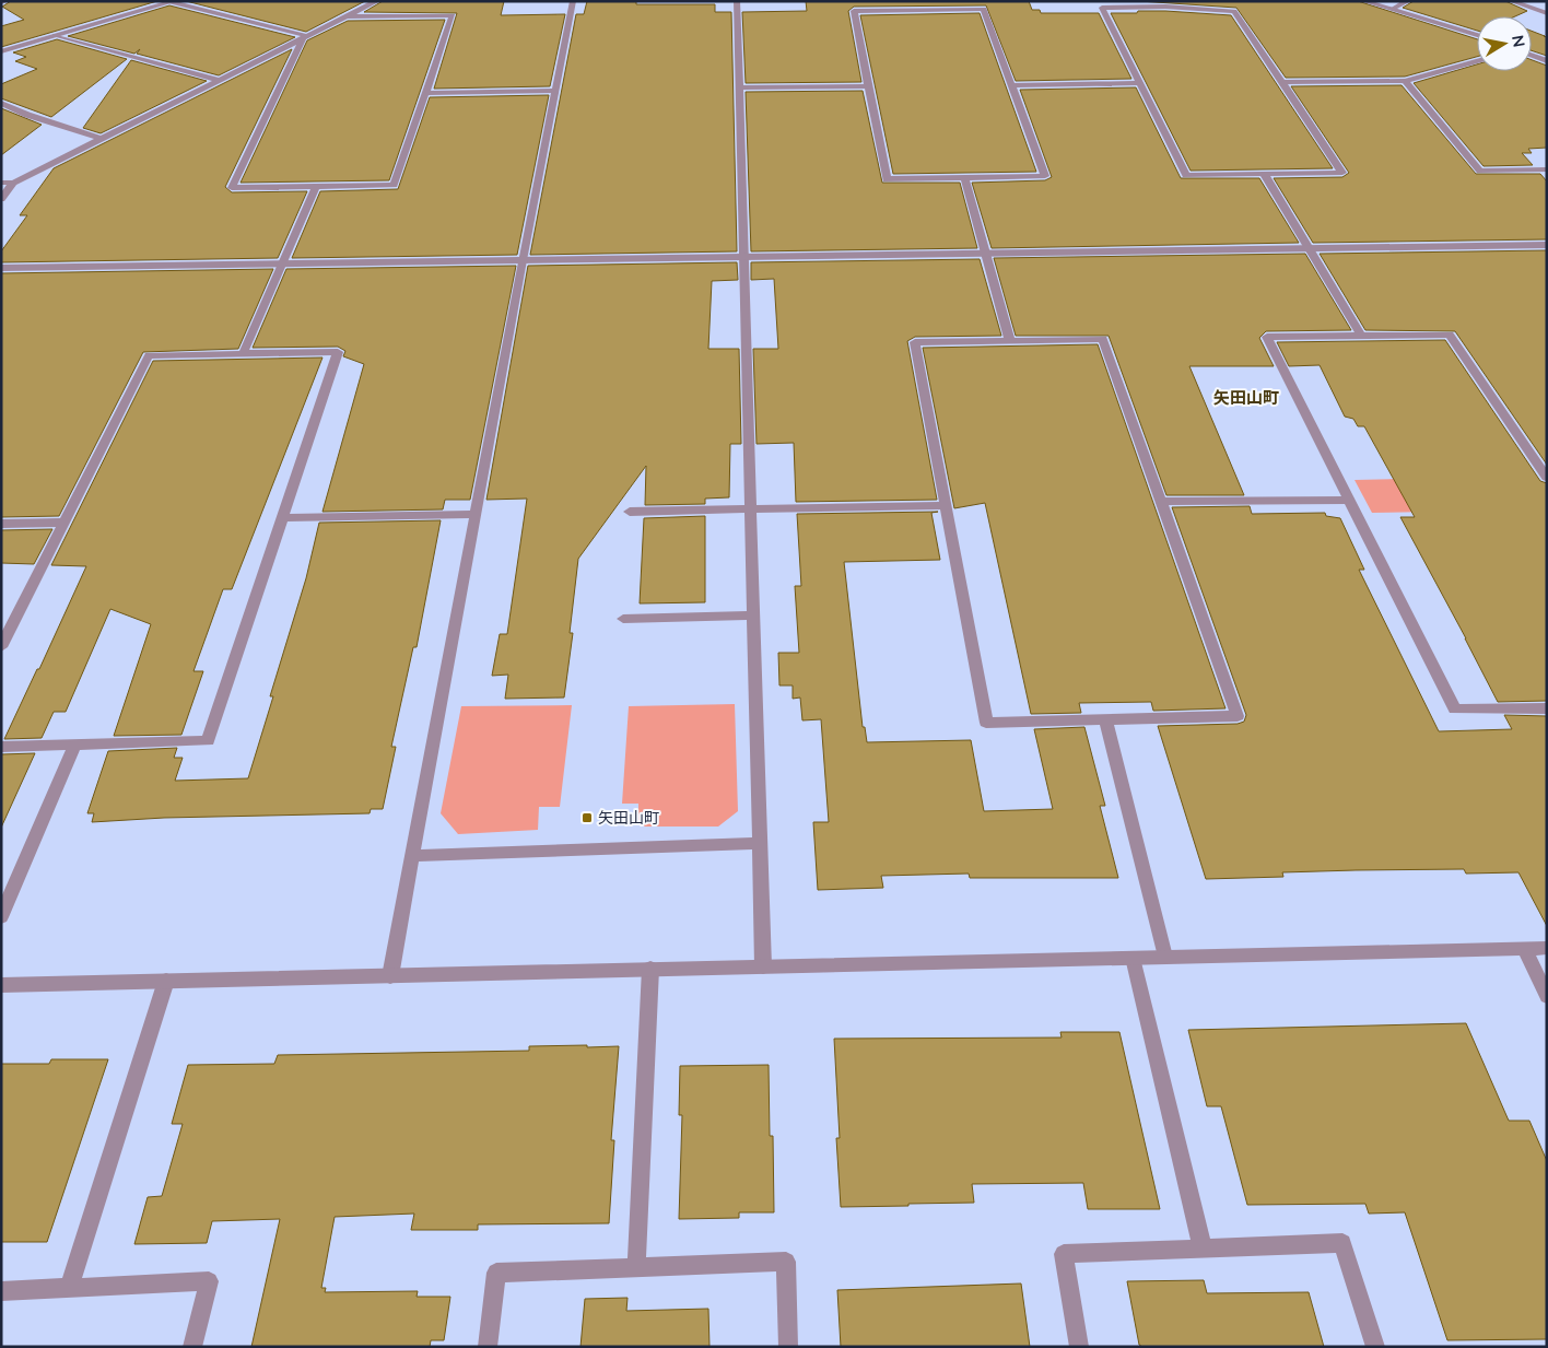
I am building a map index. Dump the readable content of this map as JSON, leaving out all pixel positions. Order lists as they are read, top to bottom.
{
  "districts": ["矢田山町"],
  "places": {
    "transit": ["矢田山町"]
  },
  "north": "right"
}
